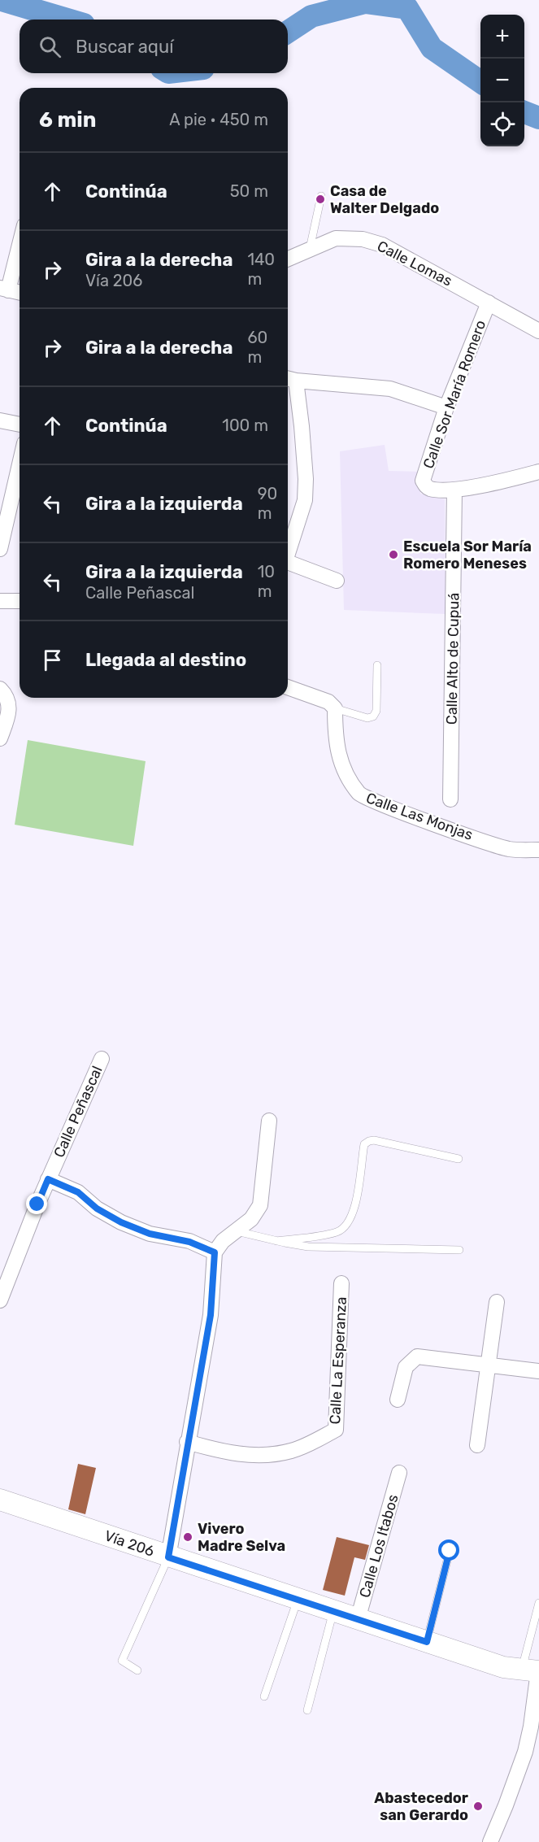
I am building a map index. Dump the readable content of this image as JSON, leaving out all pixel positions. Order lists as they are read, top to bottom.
{
  "streets": {
    "main road": ["Vía 206"],
    "street": [
      "Calle Lomas",
      "Calle Sor María Romero",
      "Calle Alto de Cupuá",
      "Calle Las Monjas",
      "Calle Peñascal",
      "Calle La Esperanza",
      "Calle Los Itabos"
    ]
  },
  "crossings": [
    ["Calle Lomas", "Calle Sor María Romero"],
    ["Calle Sor María Romero", "Calle Alto de Cupuá"],
    ["Vía 206", "Calle Los Itabos"]
  ],
  "places": [
    "Casa de Walter Delgado",
    "Escuela Sor María Romero Meneses",
    "Vivero Madre Selva",
    "Abastecedor san Gerardo"
  ],
  "page": {
    "map_buttons": ["+", "−"],
    "search": "Buscar aquí",
    "heading": ["6 min", "A pie · 450 m"],
    "list": [
      ["Continúa", "50 m"],
      ["Gira a la derecha", "Vía 206", "140 m"],
      ["Gira a la derecha", "60 m"],
      ["Continúa", "100 m"],
      ["Gira a la izquierda", "90 m"],
      ["Gira a la izquierda", "Calle Peñascal", "10 m"],
      "Llegada al destino"
    ]
  }
}
